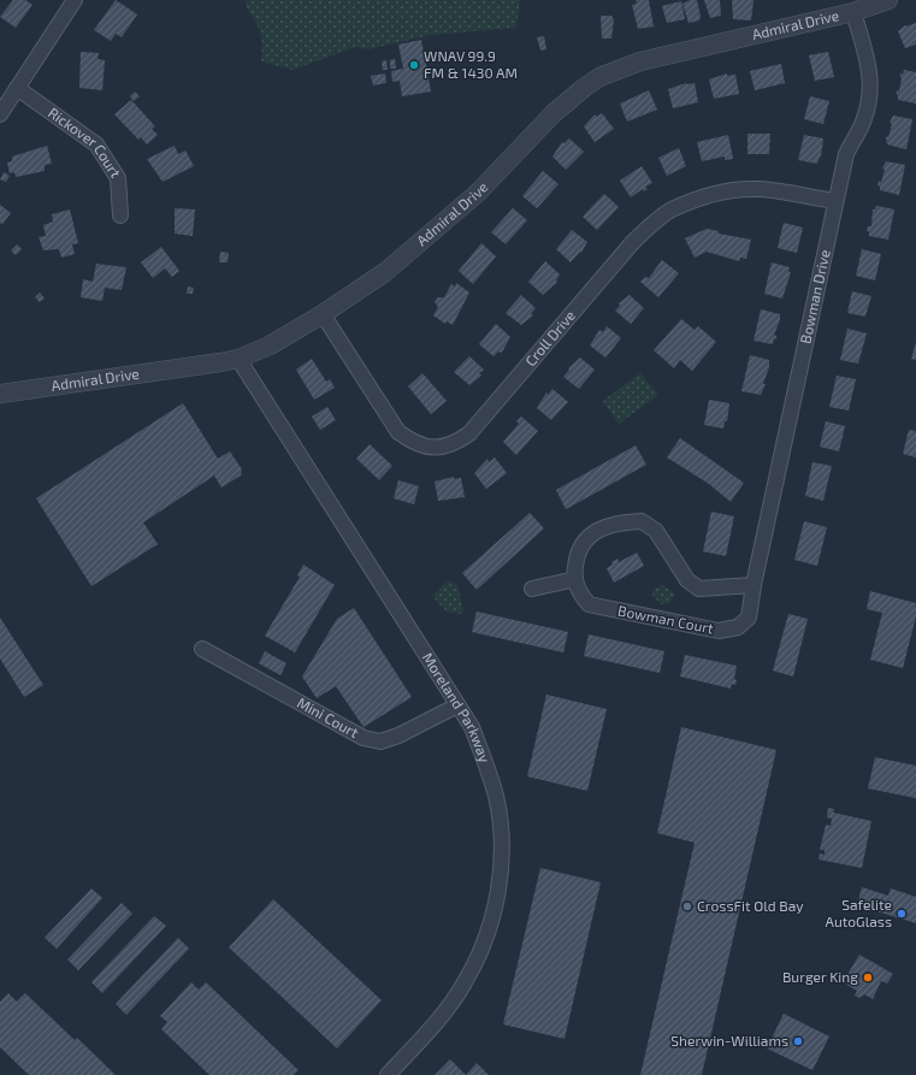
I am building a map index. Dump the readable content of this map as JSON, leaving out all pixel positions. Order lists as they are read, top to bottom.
{
  "streets": {
    "street": [
      "Admiral Drive",
      "Rickover Court",
      "Bowman Drive",
      "Croll Drive",
      "Bowman Court",
      "Moreland Parkway",
      "Mini Court"
    ]
  },
  "crossings": [
    ["Admiral Drive", "Bowman Drive"],
    ["Admiral Drive", "Croll Drive"],
    ["Admiral Drive", "Moreland Parkway"],
    ["Bowman Drive", "Croll Drive"],
    ["Bowman Drive", "Bowman Court"],
    ["Moreland Parkway", "Mini Court"]
  ],
  "places": [
    "WNAV 99.9 FM & 1430 AM",
    "CrossFit Old Bay",
    "Safelite AutoGlass",
    "Burger King",
    "Sherwin-Williams"
  ]
}
